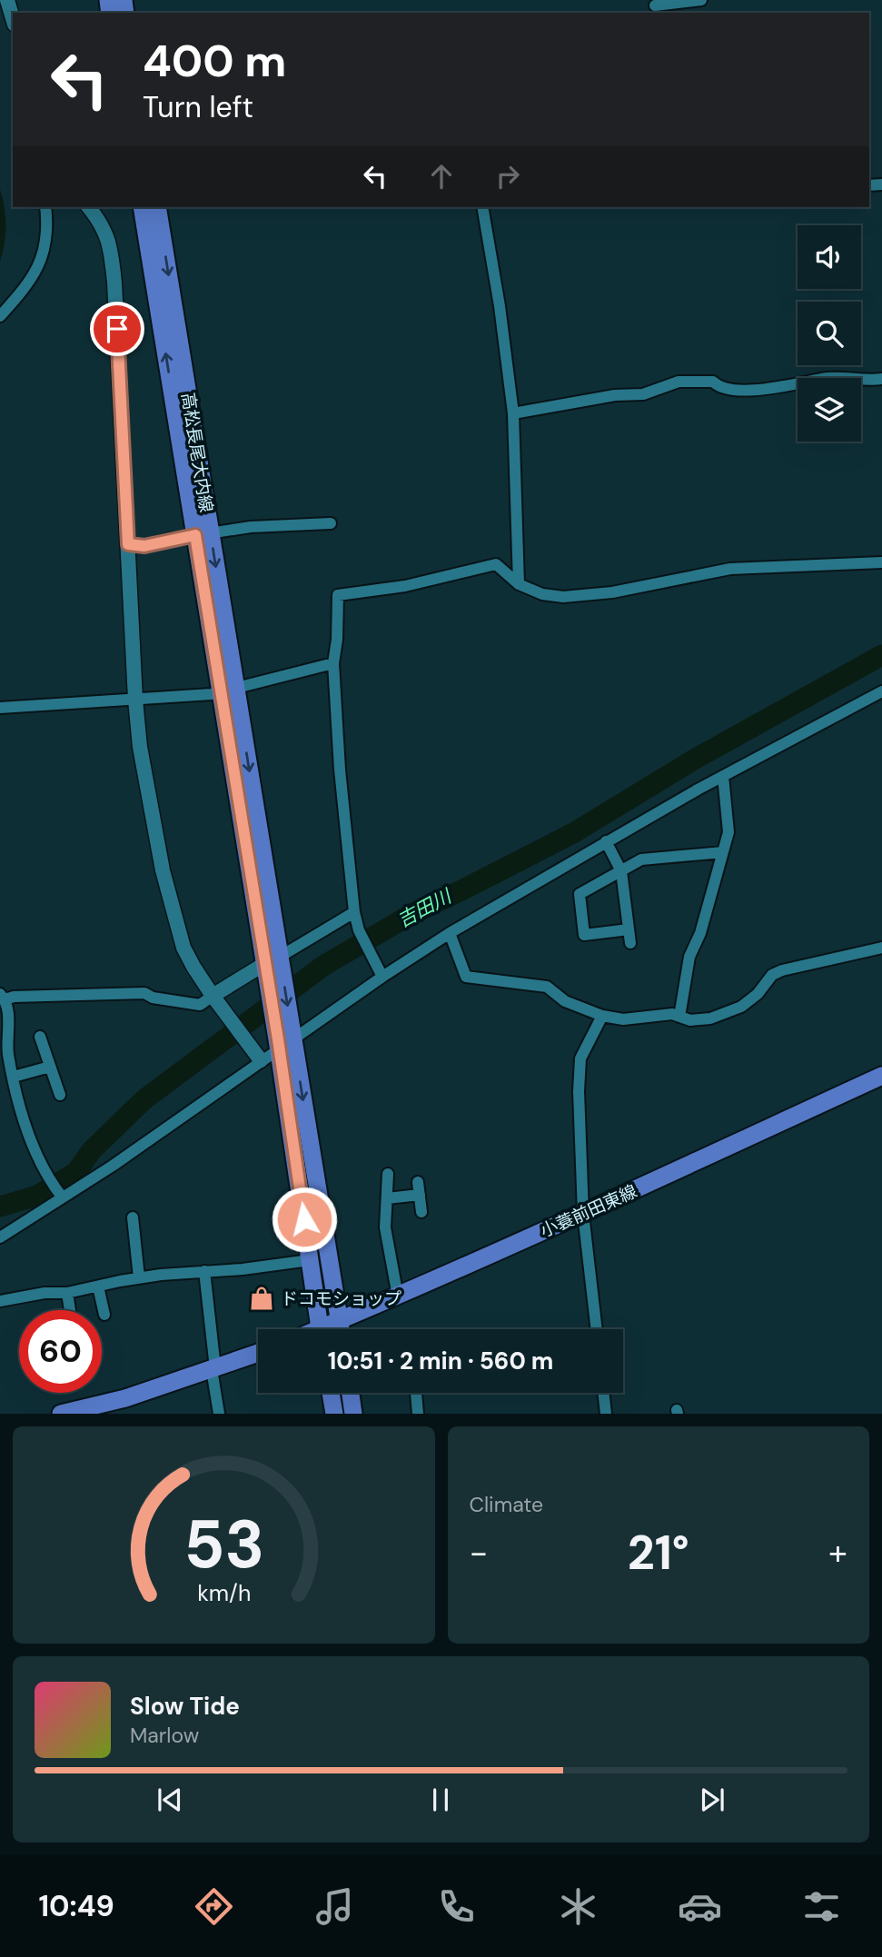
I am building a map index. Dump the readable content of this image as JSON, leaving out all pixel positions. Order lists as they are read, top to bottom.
{
  "streets": {
    "main road": ["高松長尾大内線", "小蓑前田東線"]
  },
  "crossings": [
    ["高松長尾大内線", "小蓑前田東線"]
  ],
  "water": ["吉田川"],
  "places": {
    "shop": ["ドコモショップ"]
  },
  "page": {
    "turn": ["400 m", "Turn left"],
    "limit": "60",
    "trip": "10:51 · 2 min · 560 m",
    "tile": "Climate",
    "heat": ["−", "21°", "+"],
    "song": ["Slow Tide", "Marlow"],
    "tabs": "10:49",
    "gauge": ["53", "km/h"]
  }
}
